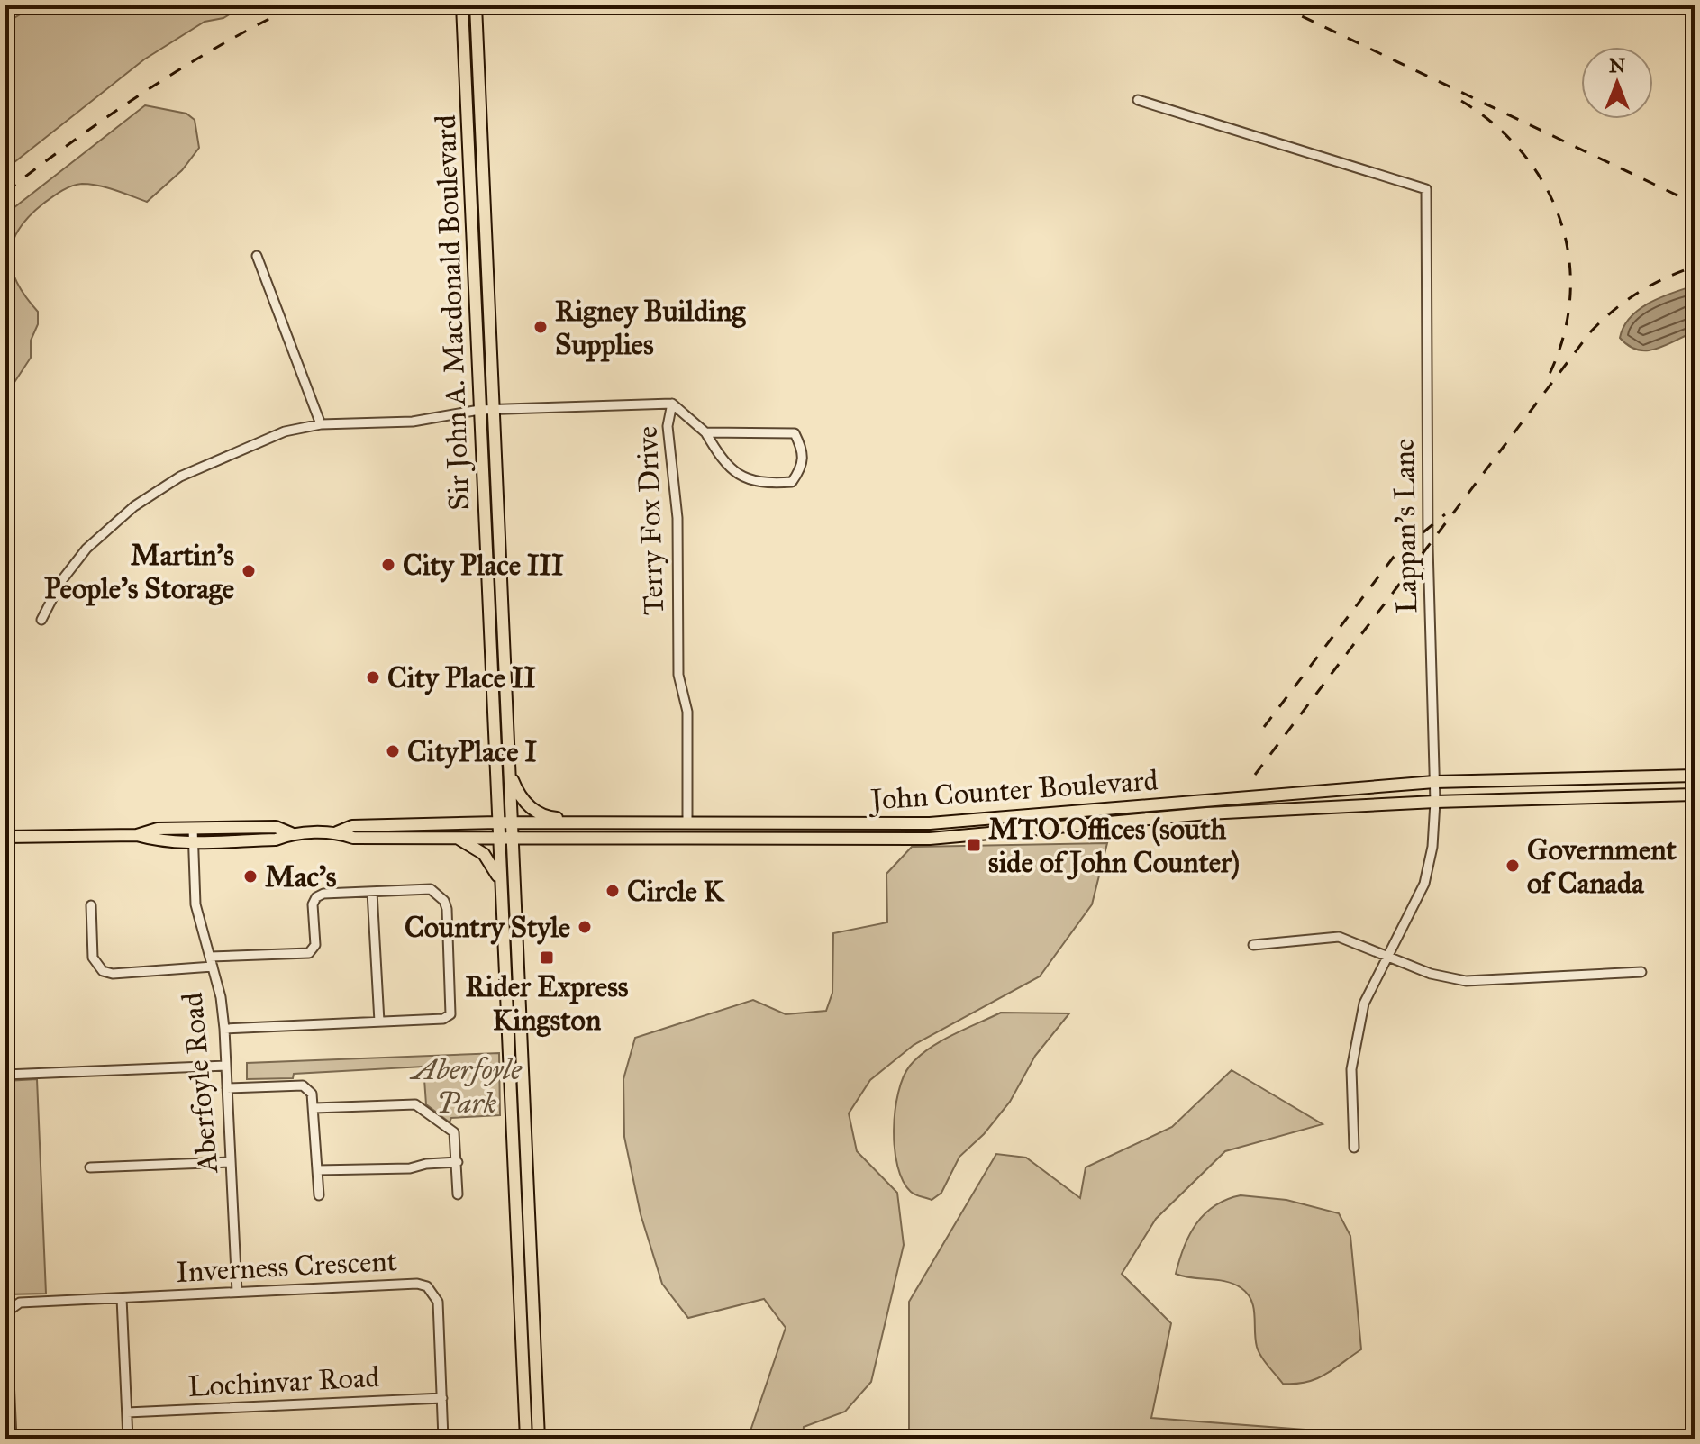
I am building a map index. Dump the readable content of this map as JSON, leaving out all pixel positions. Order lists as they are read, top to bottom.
{
  "streets": {
    "main road": ["Sir John A. Macdonald Boulevard", "John Counter Boulevard"],
    "street": [
      "Terry Fox Drive",
      "Lappan's Lane",
      "Aberfoyle Road",
      "Inverness Crescent",
      "Lochinvar Road"
    ]
  },
  "crossings": [
    ["Sir John A. Macdonald Boulevard", "Terry Fox Drive"],
    ["Sir John A. Macdonald Boulevard", "John Counter Boulevard"],
    ["Terry Fox Drive", "John Counter Boulevard"],
    ["Lappan's Lane", "John Counter Boulevard"],
    ["John Counter Boulevard", "Aberfoyle Road"],
    ["Aberfoyle Road", "Inverness Crescent"],
    ["Inverness Crescent", "Lochinvar Road"]
  ],
  "parks": ["Aberfoyle Park"],
  "places": {
    "other": [
      "Rigney Building Supplies",
      "City Place III",
      "Martin's People's Storage",
      "City Place II",
      "CityPlace I",
      "Government of Canada",
      "Mac's",
      "Circle K",
      "Country Style"
    ],
    "transit": ["MTO Offices (south side of John Counter)", "Rider Express Kingston"]
  },
  "north": "top"
}
